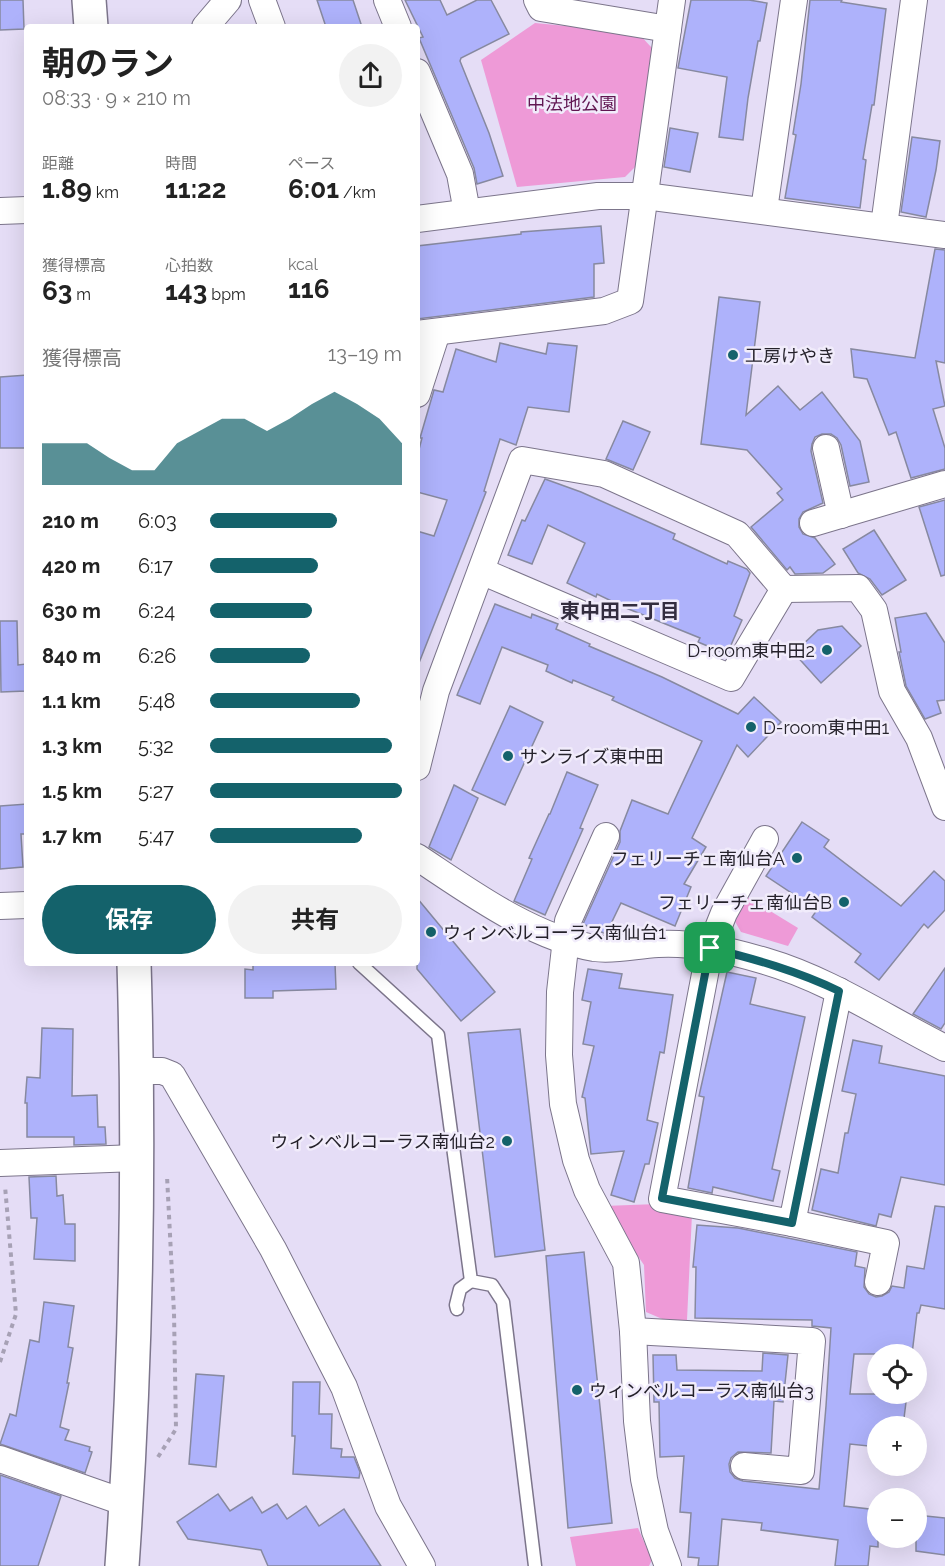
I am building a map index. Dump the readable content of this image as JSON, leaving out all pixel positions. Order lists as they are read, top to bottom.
{
  "districts": ["東中田二丁目"],
  "parks": ["中法地公園"],
  "places": [
    "工房けやき",
    "D-room東中田2",
    "D-room東中田1",
    "サンライズ東中田",
    "フェリーチェ南仙台A",
    "フェリーチェ南仙台B",
    "ウィンベルコーラス南仙台1",
    "ウィンベルコーラス南仙台2",
    "ウィンベルコーラス南仙台3"
  ],
  "page": {
    "heading": ["朝のラン", "08:33 · 9 × 210 m"],
    "stats": [
      ["距離", "1.89 km"],
      ["時間", "11:22"],
      ["ペース", "6:01 /km"],
      ["獲得標高", "63 m"],
      ["心拍数", "143 bpm"],
      ["kcal", "116"]
    ],
    "chart": ["獲得標高", "13–19 m"],
    "list": [
      {
        "name": "210 m",
        "note": "6:03"
      },
      {
        "name": "420 m",
        "note": "6:17"
      },
      {
        "name": "630 m",
        "note": "6:24"
      },
      {
        "name": "840 m",
        "note": "6:26"
      },
      {
        "name": "1.1 km",
        "note": "5:48"
      },
      {
        "name": "1.3 km",
        "note": "5:32"
      },
      {
        "name": "1.5 km",
        "note": "5:27"
      },
      {
        "name": "1.7 km",
        "note": "5:47"
      }
    ],
    "buttons": ["保存", "共有"],
    "map_buttons": ["+", "−"]
  }
}
